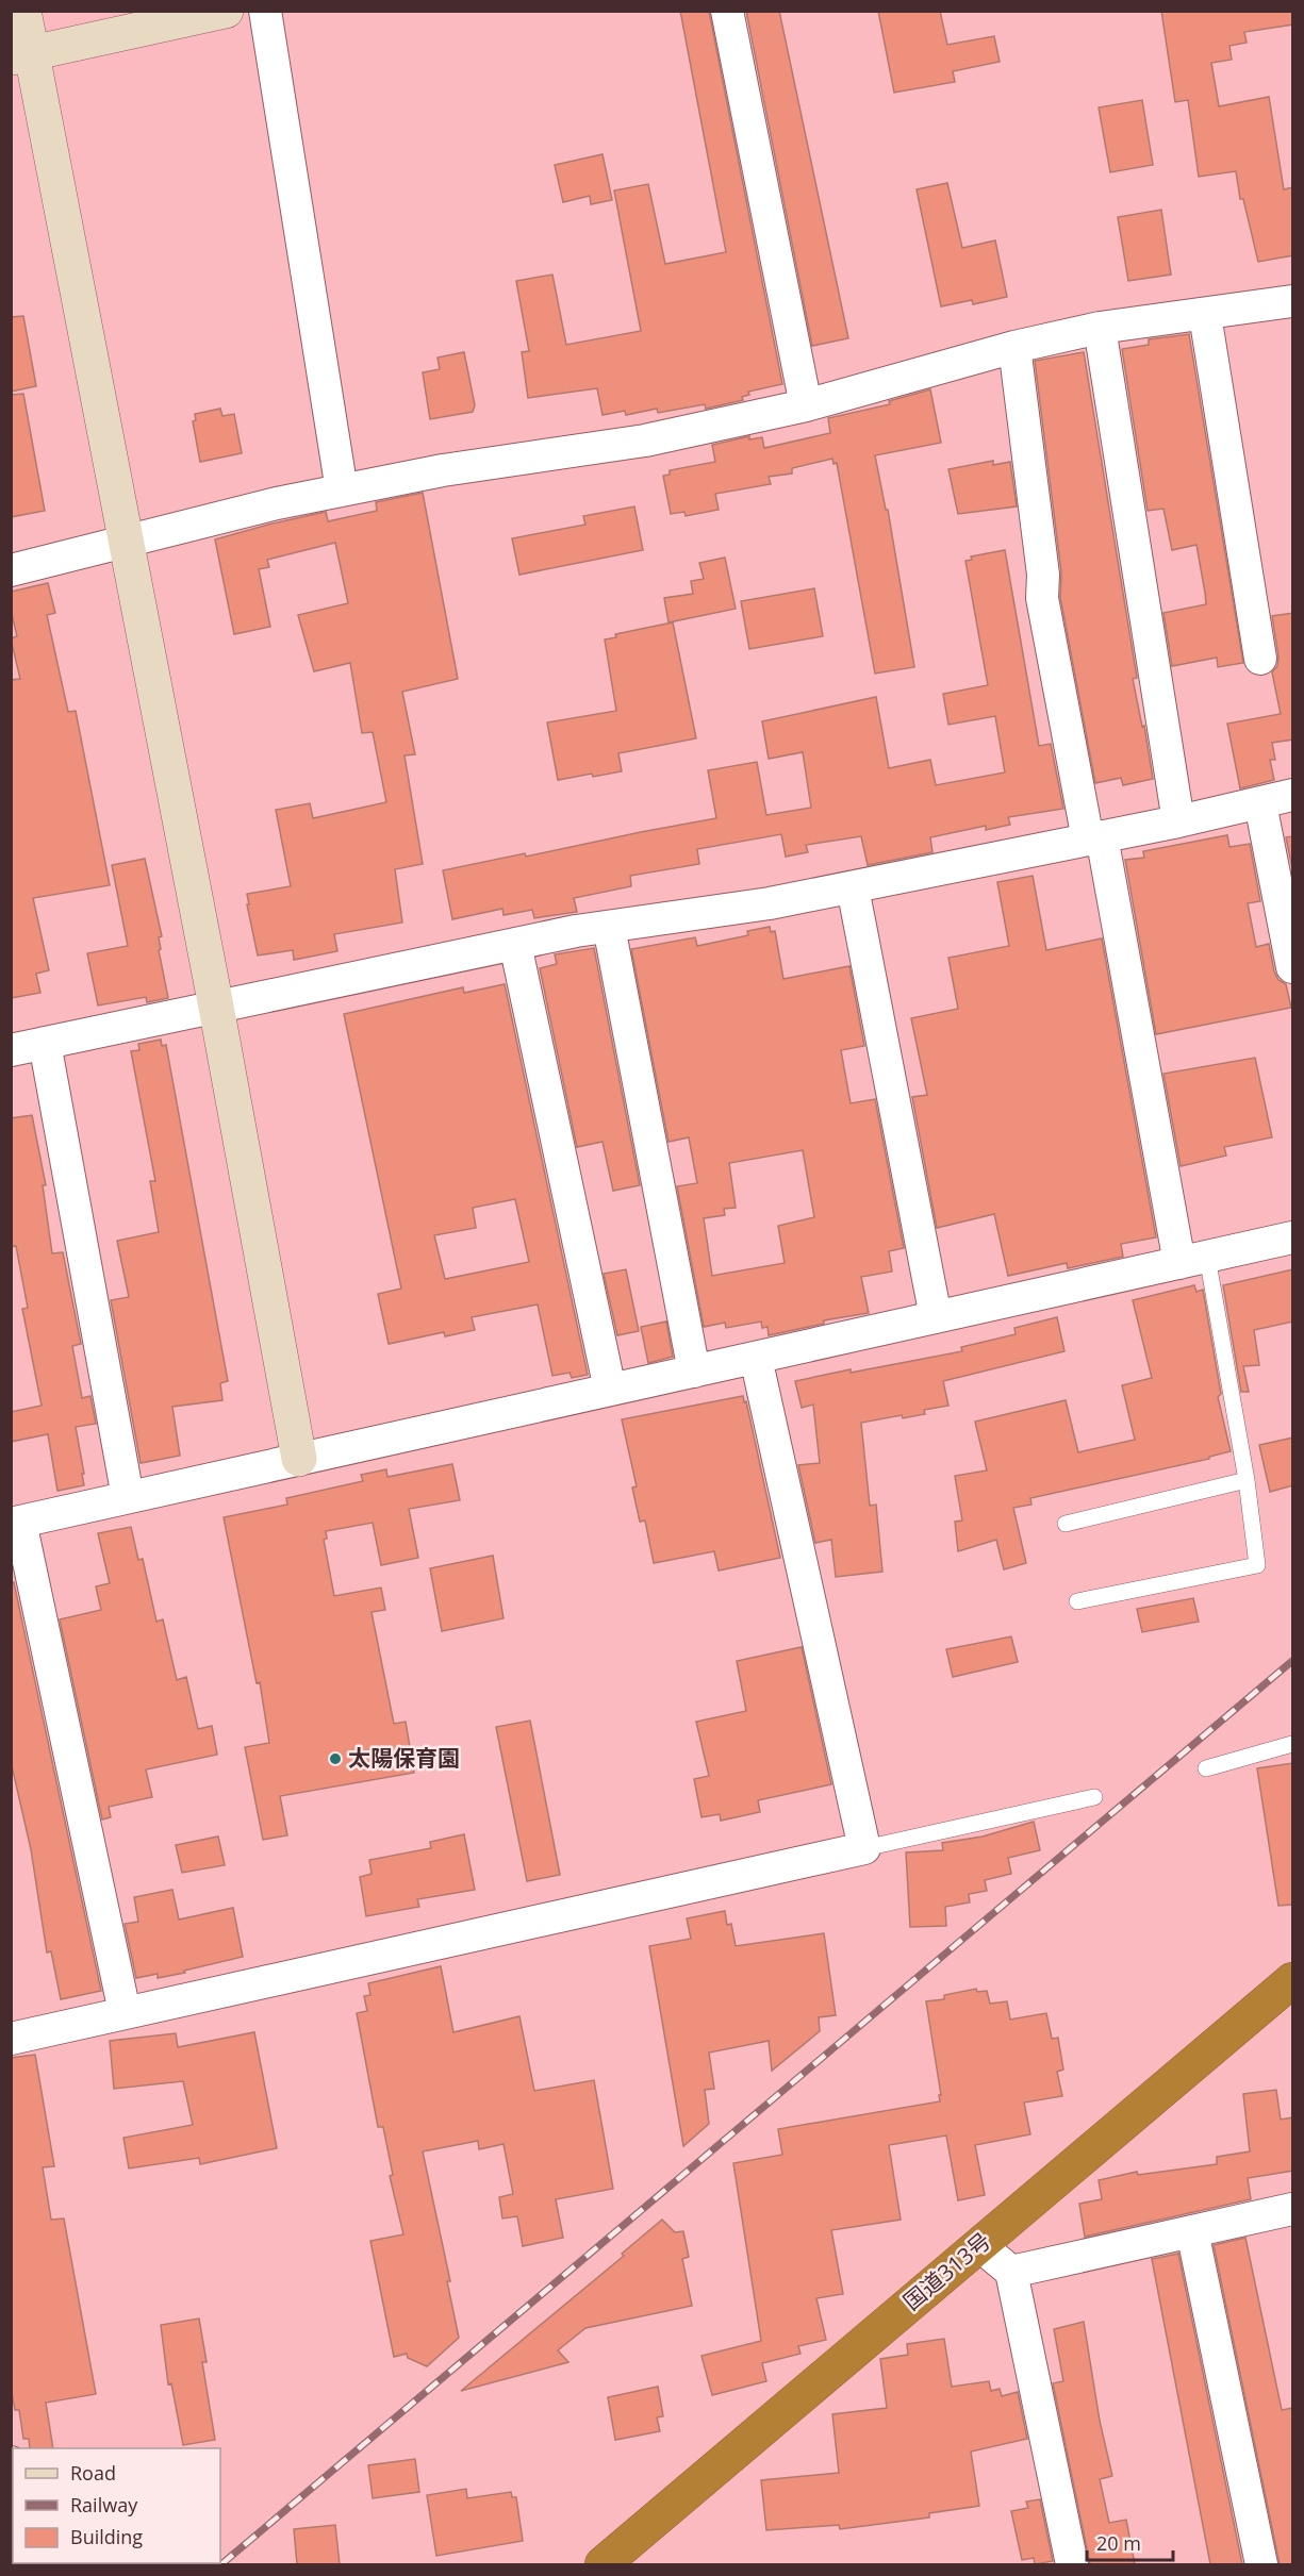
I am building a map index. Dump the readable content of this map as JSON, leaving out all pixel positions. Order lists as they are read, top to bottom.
{
  "streets": {
    "highway": ["国道313号"]
  },
  "places": ["太陽保育園"],
  "legend": ["Road", "Railway", "Building"],
  "scale_bar": "20 m"
}
